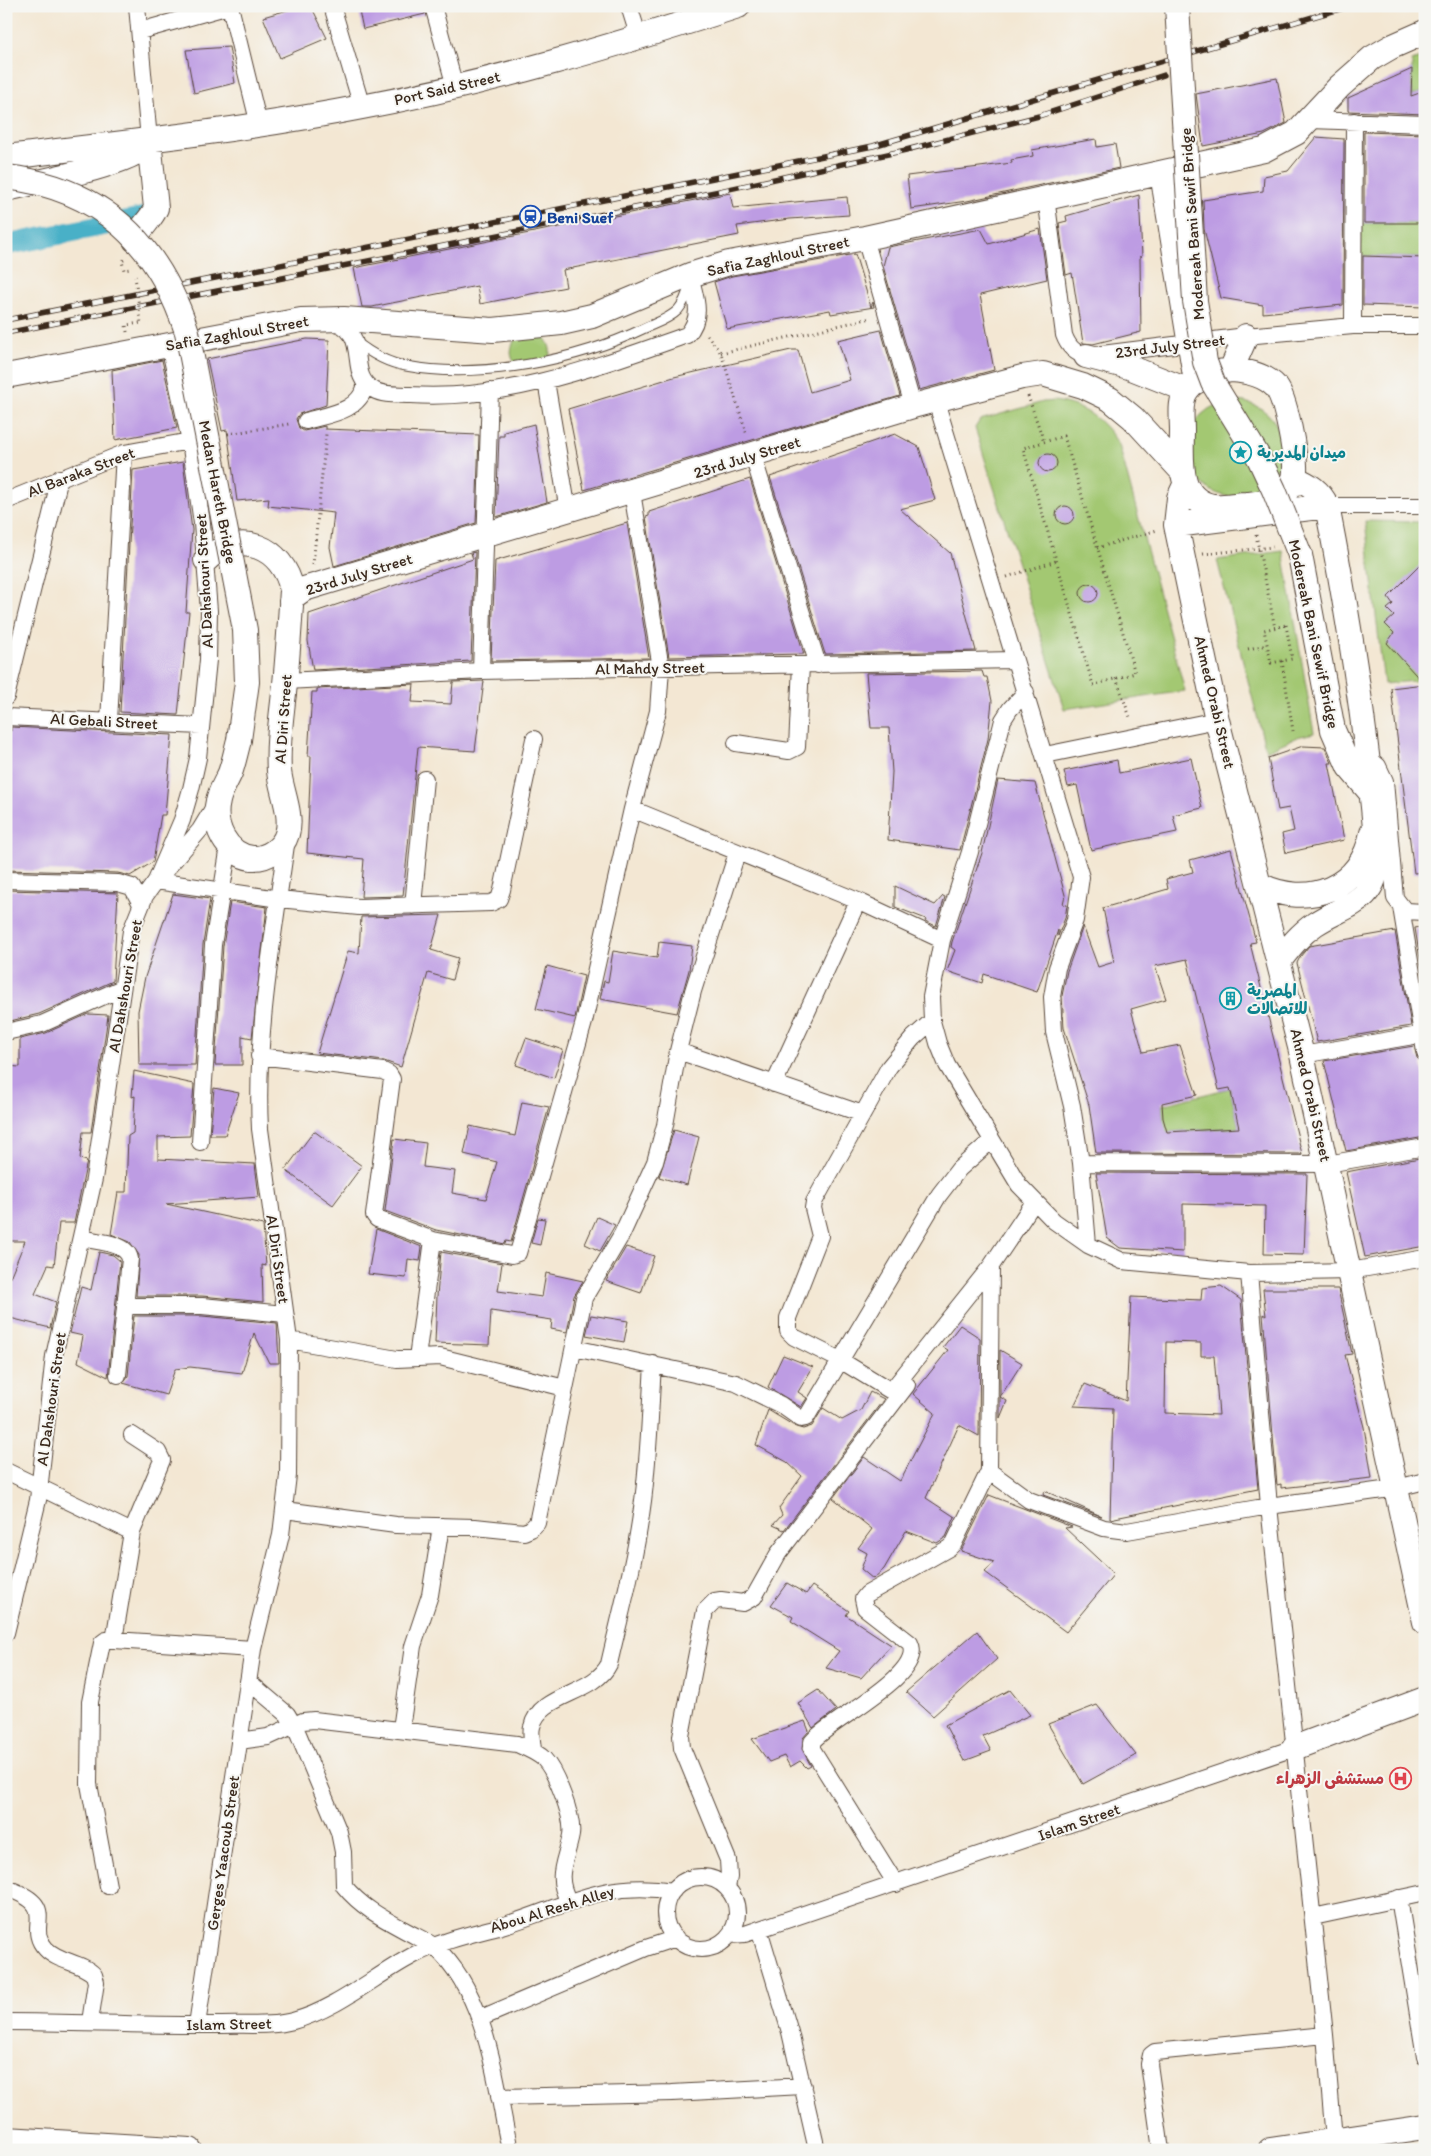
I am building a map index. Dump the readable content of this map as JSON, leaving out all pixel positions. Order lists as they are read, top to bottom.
{
  "streets": {
    "main road": [
      "Port Said Street",
      "Modereah Bani Sewif Bridge",
      "Safia Zaghloul Street",
      "23rd July Street",
      "Medan Hareth Bridge",
      "Ahmed Orabi Street",
      "Al Diri Street",
      "Islam Street"
    ],
    "street": [
      "Al Baraka Street",
      "Al Dahshouri Street",
      "Al Mahdy Street",
      "Al Gebali Street",
      "Gerges Yaacoub Street",
      "Abou Al Resh Alley"
    ]
  },
  "crossings": [
    ["Safia Zaghloul Street", "Al Dahshouri Street"],
    ["23rd July Street", "Ahmed Orabi Street"],
    ["23rd July Street", "Al Diri Street"],
    ["Al Baraka Street", "Al Dahshouri Street"],
    ["Medan Hareth Bridge", "Al Dahshouri Street"],
    ["Al Dahshouri Street", "Al Gebali Street"],
    ["Al Mahdy Street", "Al Diri Street"],
    ["Al Diri Street", "Gerges Yaacoub Street"],
    ["Islam Street", "Gerges Yaacoub Street"],
    ["Islam Street", "Abou Al Resh Alley"]
  ],
  "places": {
    "station": ["Beni Suef"],
    "place": ["ميدان المديرية"],
    "building": ["المصرية للاتصالات"],
    "hospital": ["مستشفى الزهراء"]
  }
}
